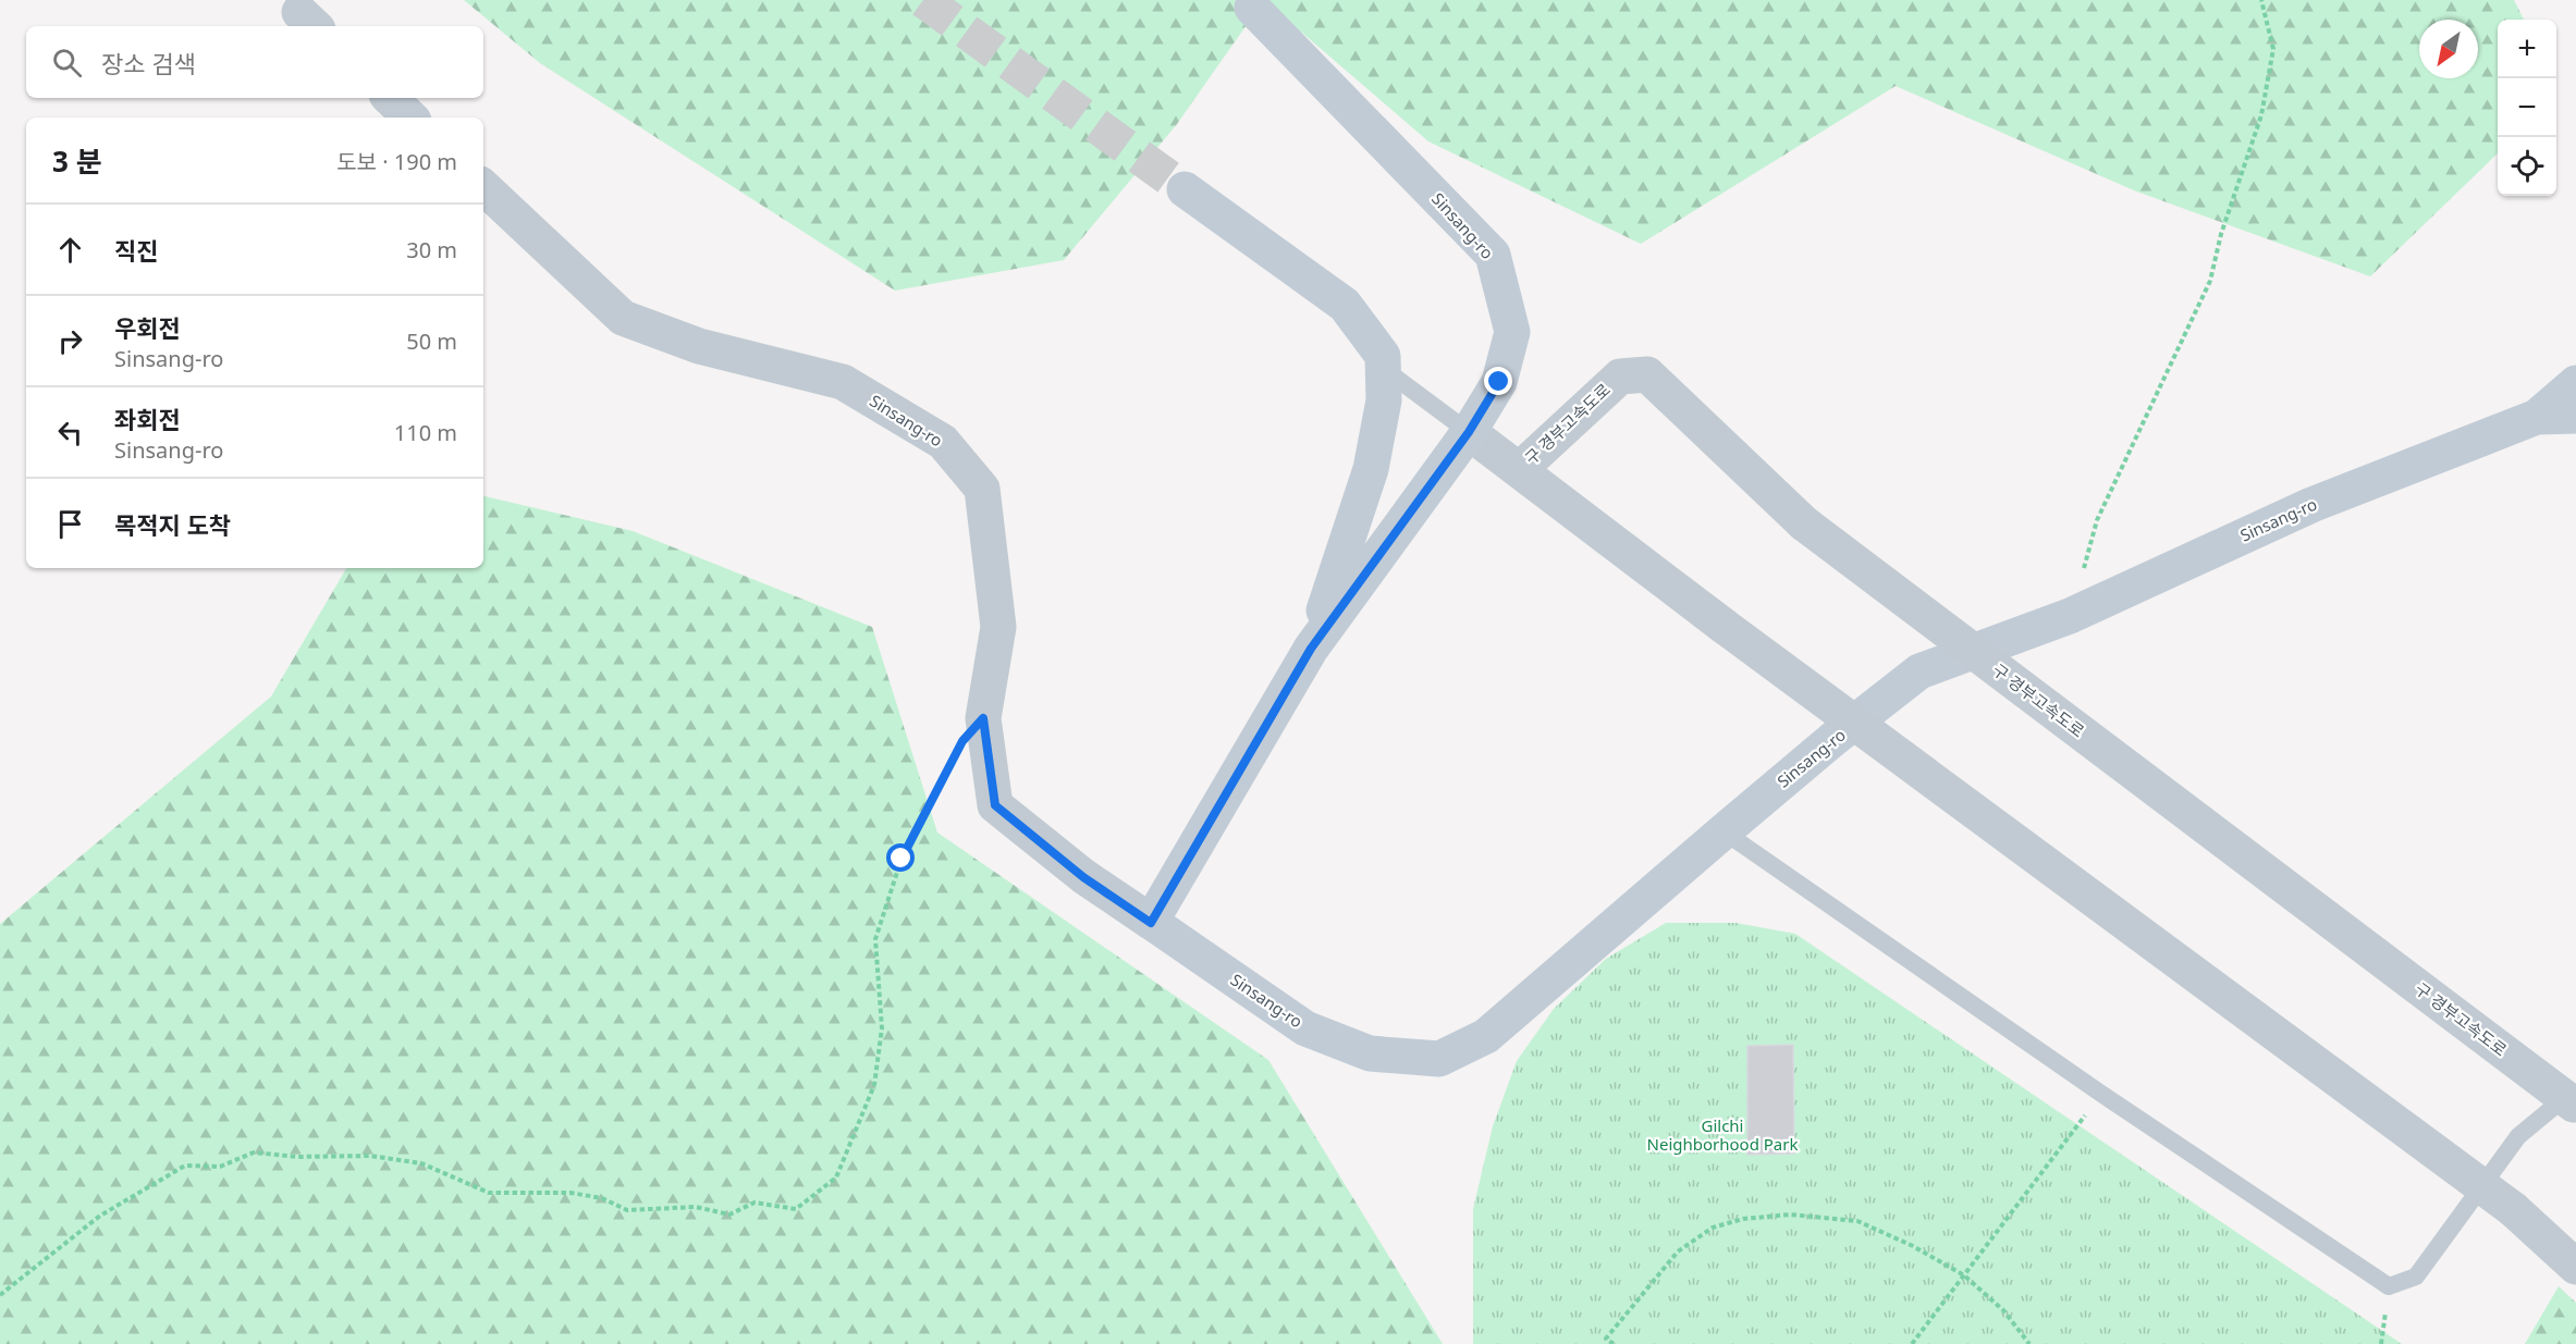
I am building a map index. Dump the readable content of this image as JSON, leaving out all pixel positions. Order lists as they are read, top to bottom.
{
  "streets": {
    "street": ["Sinsang-ro", "구 경부고속도로"]
  },
  "crossings": [
    ["Sinsang-ro", "구 경부고속도로"]
  ],
  "parks": ["Gilchi Neighborhood Park"],
  "north": "bottom left",
  "page": {
    "map_buttons": ["+", "−"],
    "search": "장소 검색",
    "heading": ["3 분", "도보 · 190 m"],
    "list": [
      ["직진", "30 m"],
      ["우회전", "Sinsang-ro", "50 m"],
      ["좌회전", "Sinsang-ro", "110 m"],
      "목적지 도착"
    ]
  }
}
